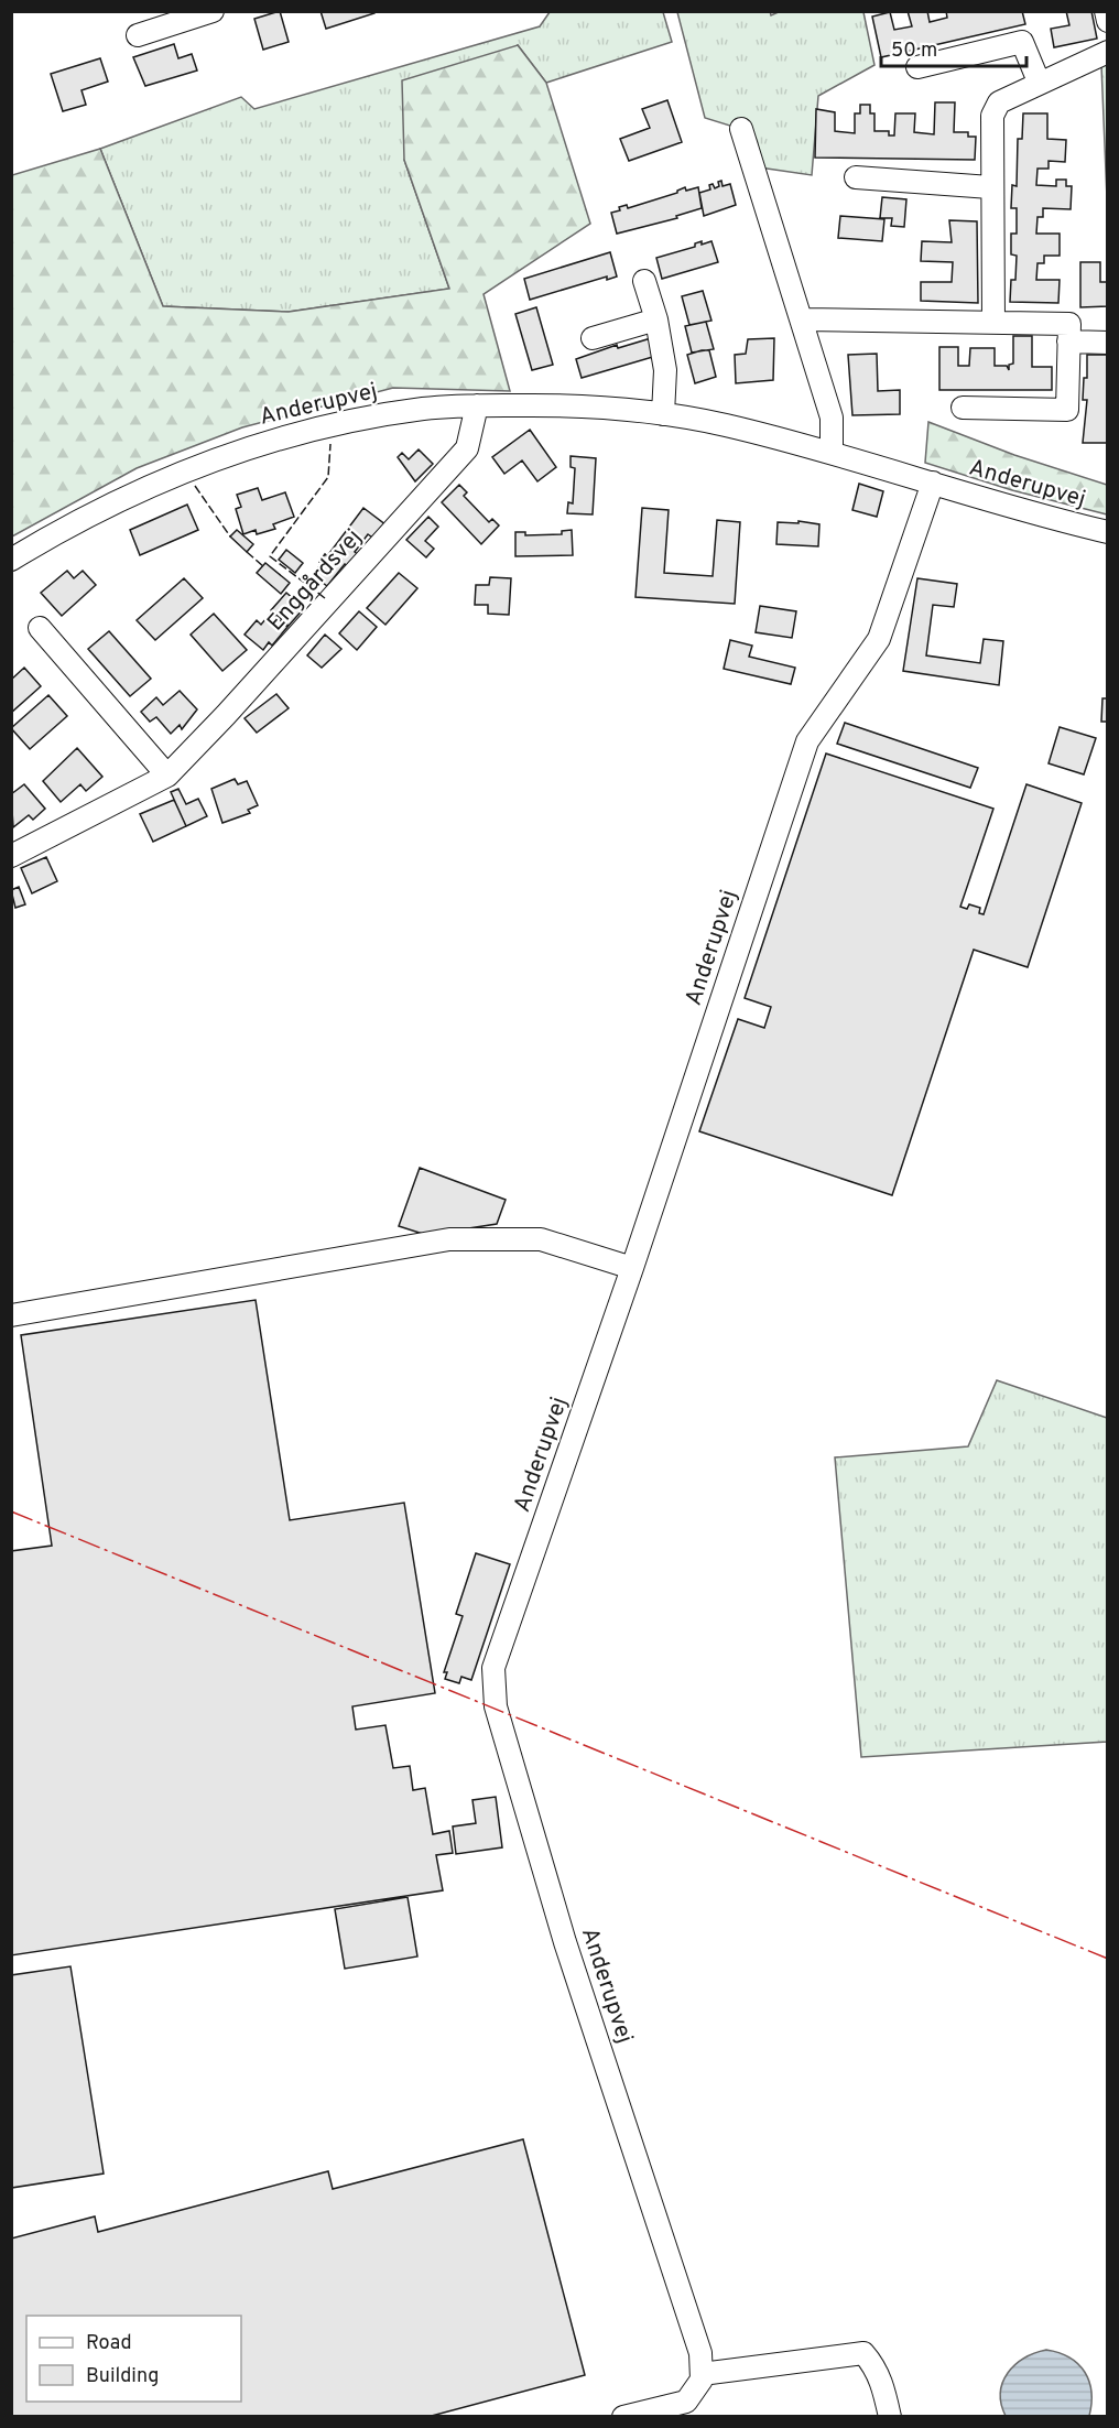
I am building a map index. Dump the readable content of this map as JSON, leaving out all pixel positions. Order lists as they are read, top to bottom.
{
  "streets": {
    "street": ["Anderupvej", "Enggårdsvej"]
  },
  "crossings": [
    ["Anderupvej", "Enggårdsvej"]
  ],
  "legend": ["Road", "Building"],
  "scale_bar": "50 m"
}
